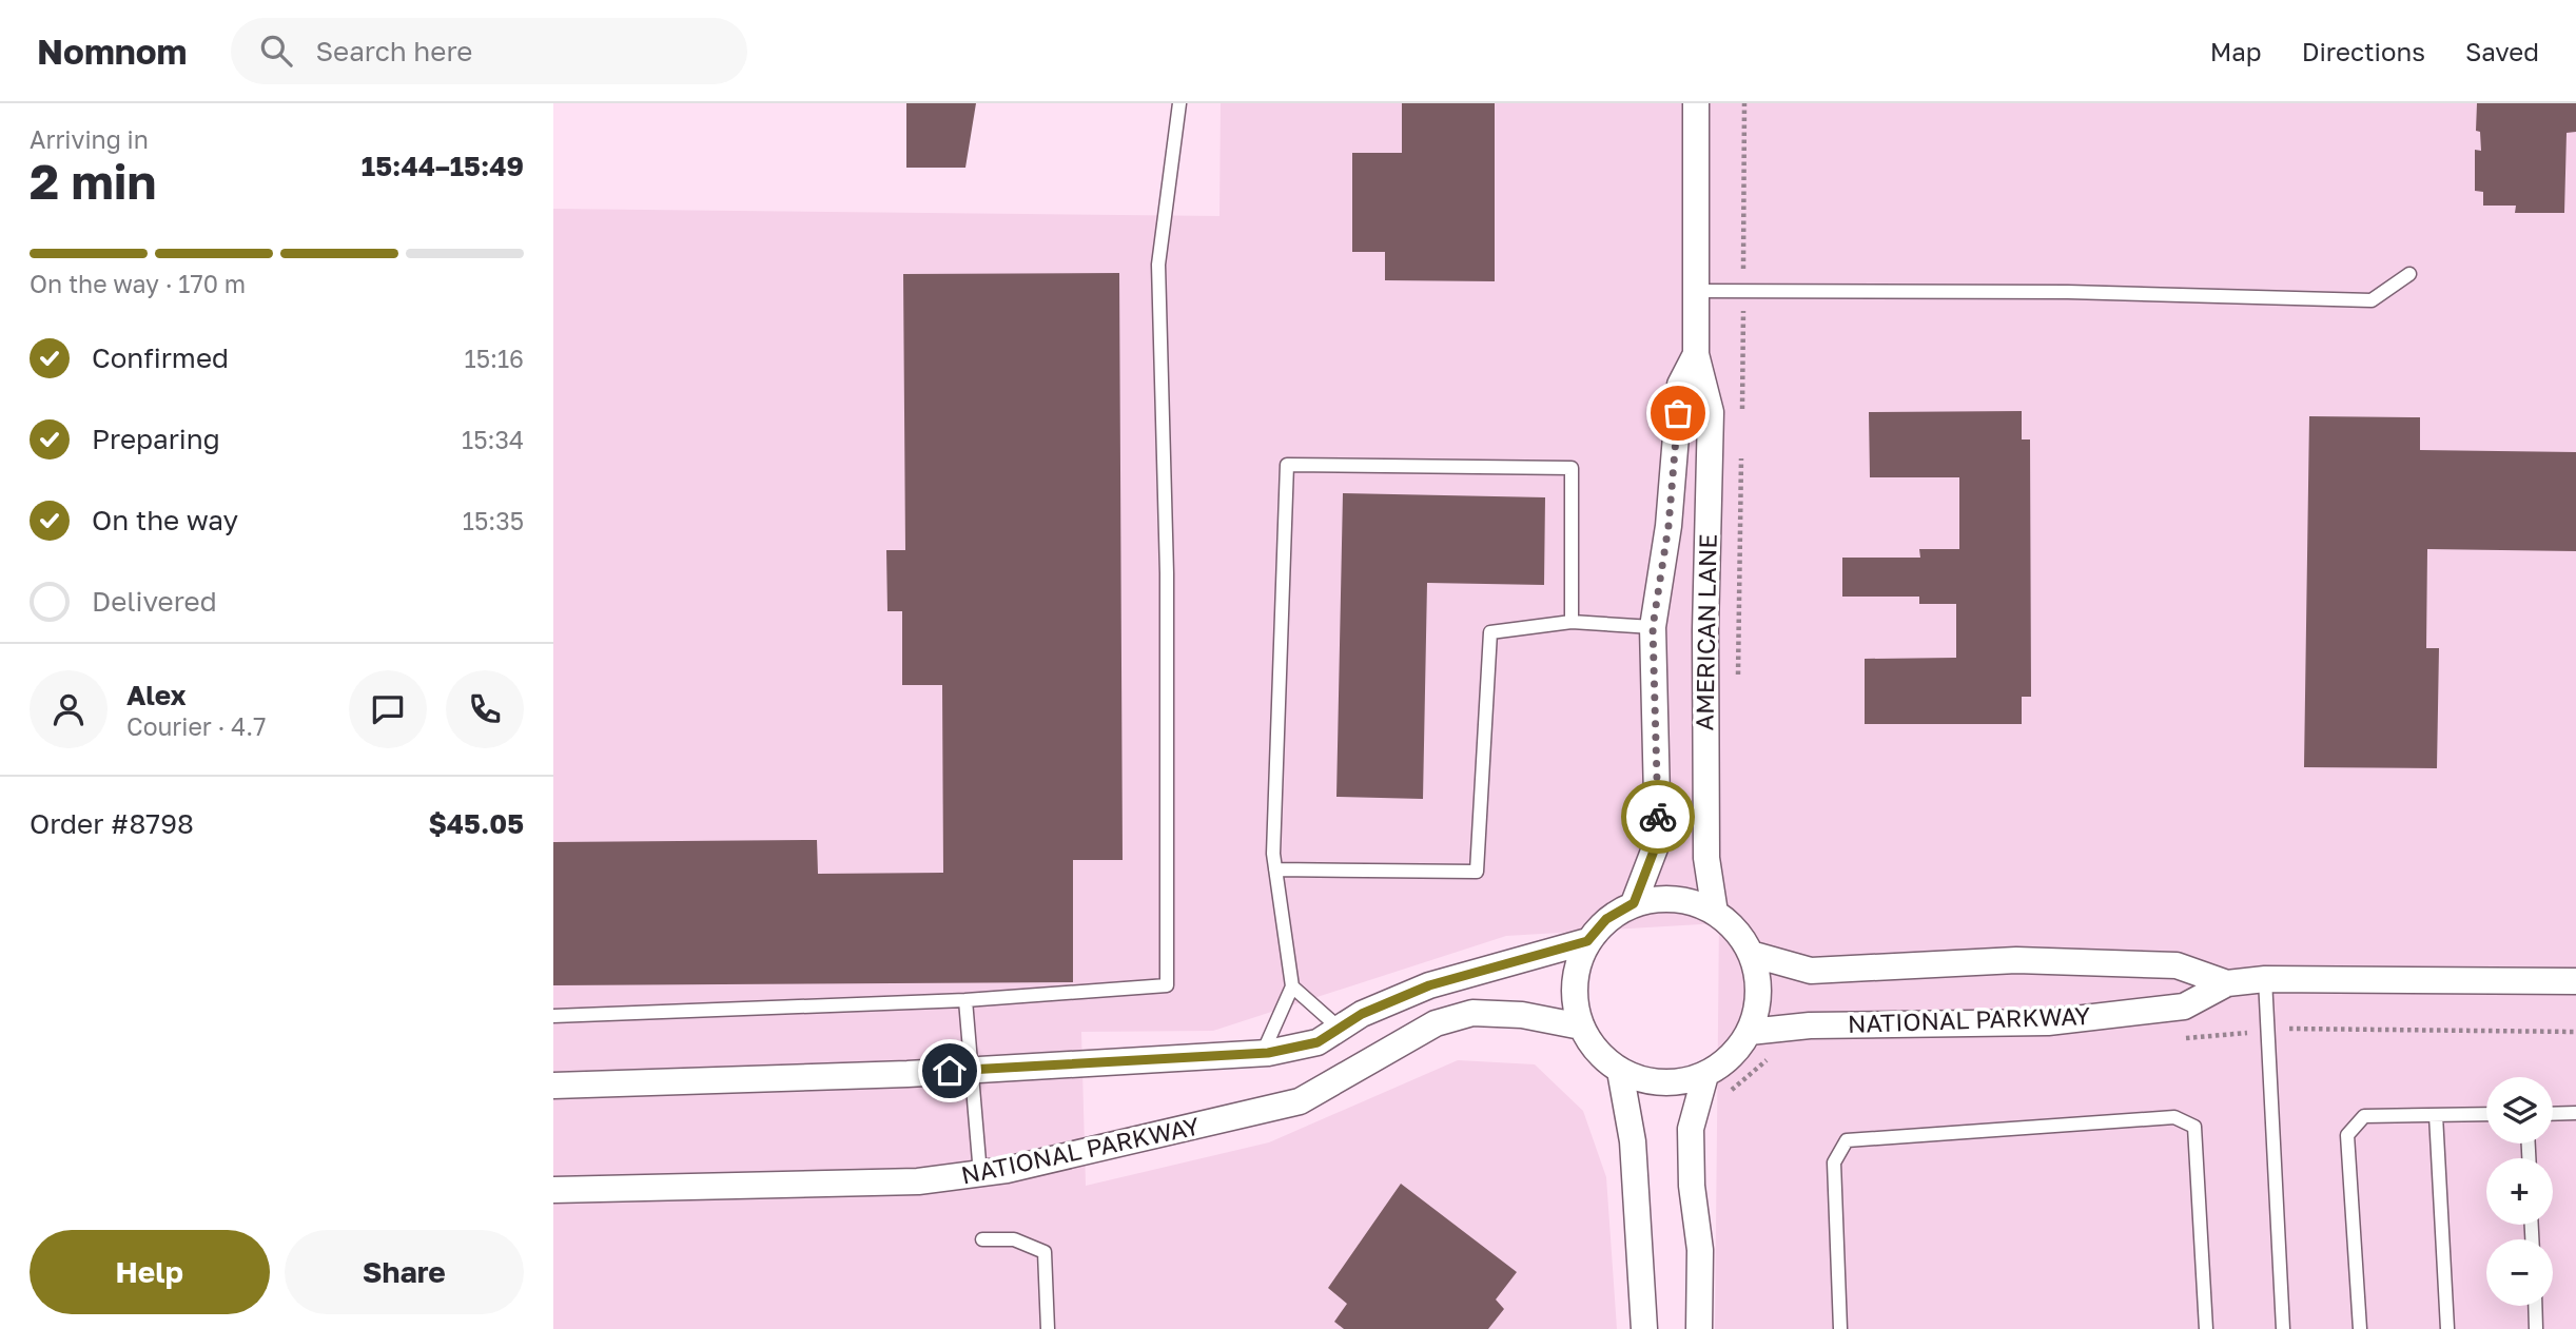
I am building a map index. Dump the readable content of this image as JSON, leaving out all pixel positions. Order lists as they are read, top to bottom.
{
  "streets": {
    "street": ["AMERICAN LANE", "NATIONAL PARKWAY"]
  },
  "crossings": [
    ["AMERICAN LANE", "NATIONAL PARKWAY"]
  ],
  "page": {
    "header": "Nomnom",
    "search": "Search here",
    "nav": ["Map", "Directions", "Saved"],
    "heading": ["2 min", "Arriving in", "15:44–15:49"],
    "panel": [
      "Alex",
      "Courier · 4.7",
      "Order #8798",
      "$45.05"
    ],
    "bar": "On the way · 170 m",
    "list": [
      ["Confirmed", "15:16"],
      ["Preparing", "15:34"],
      ["On the way", "15:35"],
      "Delivered"
    ],
    "map_buttons": ["+", "−"],
    "buttons": ["Help", "Share"]
  }
}
